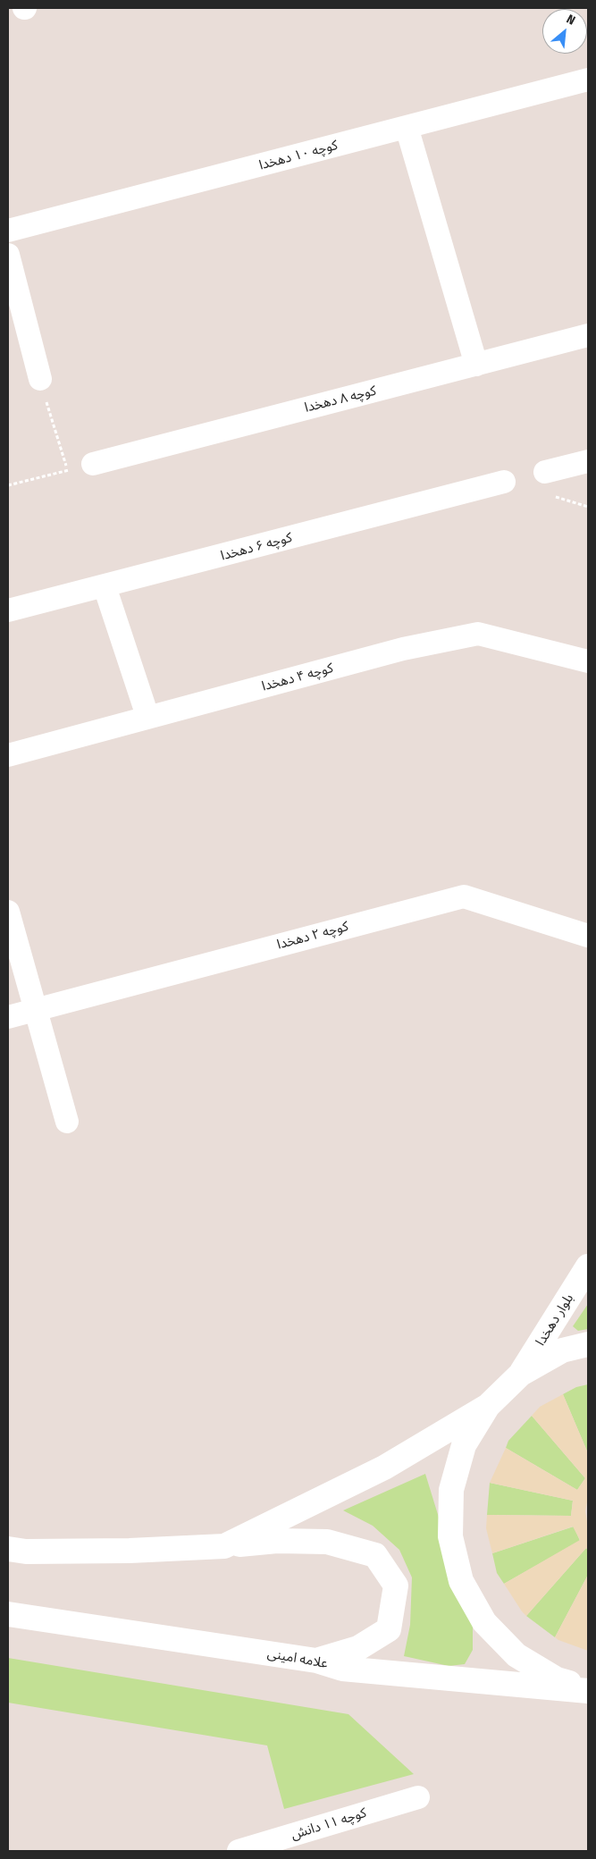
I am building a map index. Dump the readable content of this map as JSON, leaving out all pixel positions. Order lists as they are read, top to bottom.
{
  "streets": {
    "main road": ["بلوار دهخدا", "علامه امینی"],
    "street": [
      "کوچه ۱۰ دهخدا",
      "کوچه ۸ دهخدا",
      "کوچه ۶ دهخدا",
      "کوچه ۴ دهخدا",
      "کوچه ۲ دهخدا",
      "کوچه ۱۱ دانش"
    ]
  },
  "north": "top right"
}
